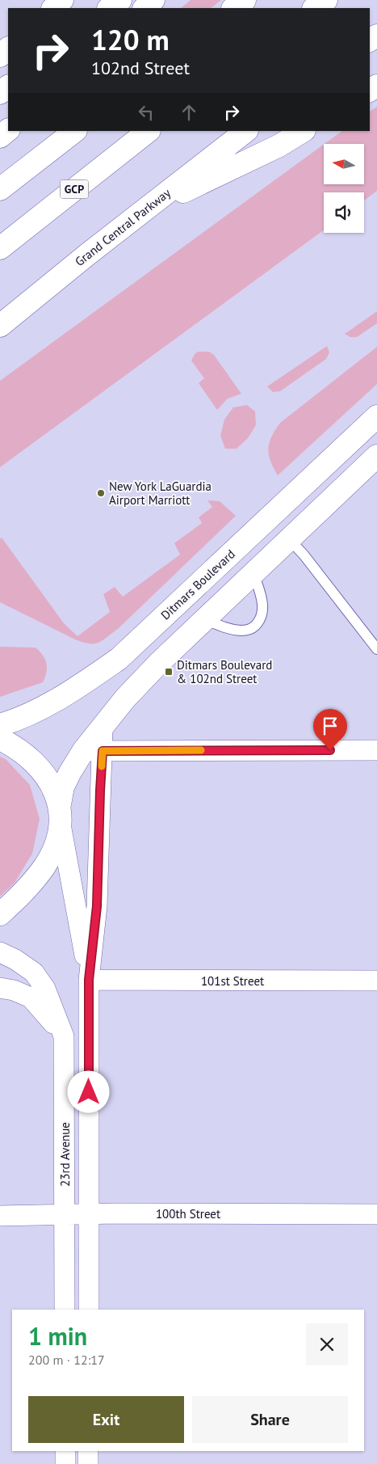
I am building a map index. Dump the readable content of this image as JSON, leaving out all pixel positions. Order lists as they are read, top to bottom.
{
  "streets": {
    "main road": ["GCP", "Grand Central Parkway", "Ditmars Boulevard"],
    "street": ["101st Street", "23rd Avenue", "100th Street"]
  },
  "crossings": [
    ["101st Street", "23rd Avenue"],
    ["23rd Avenue", "100th Street"]
  ],
  "places": {
    "other": ["New York LaGuardia Airport Marriott"],
    "transit": ["Ditmars Boulevard & 102nd Street"]
  },
  "north": "left",
  "page": {
    "turn": ["120 m", "102nd Street"],
    "heading": ["1 min", "200 m · 12:17"],
    "buttons": ["Exit", "Share"]
  }
}
